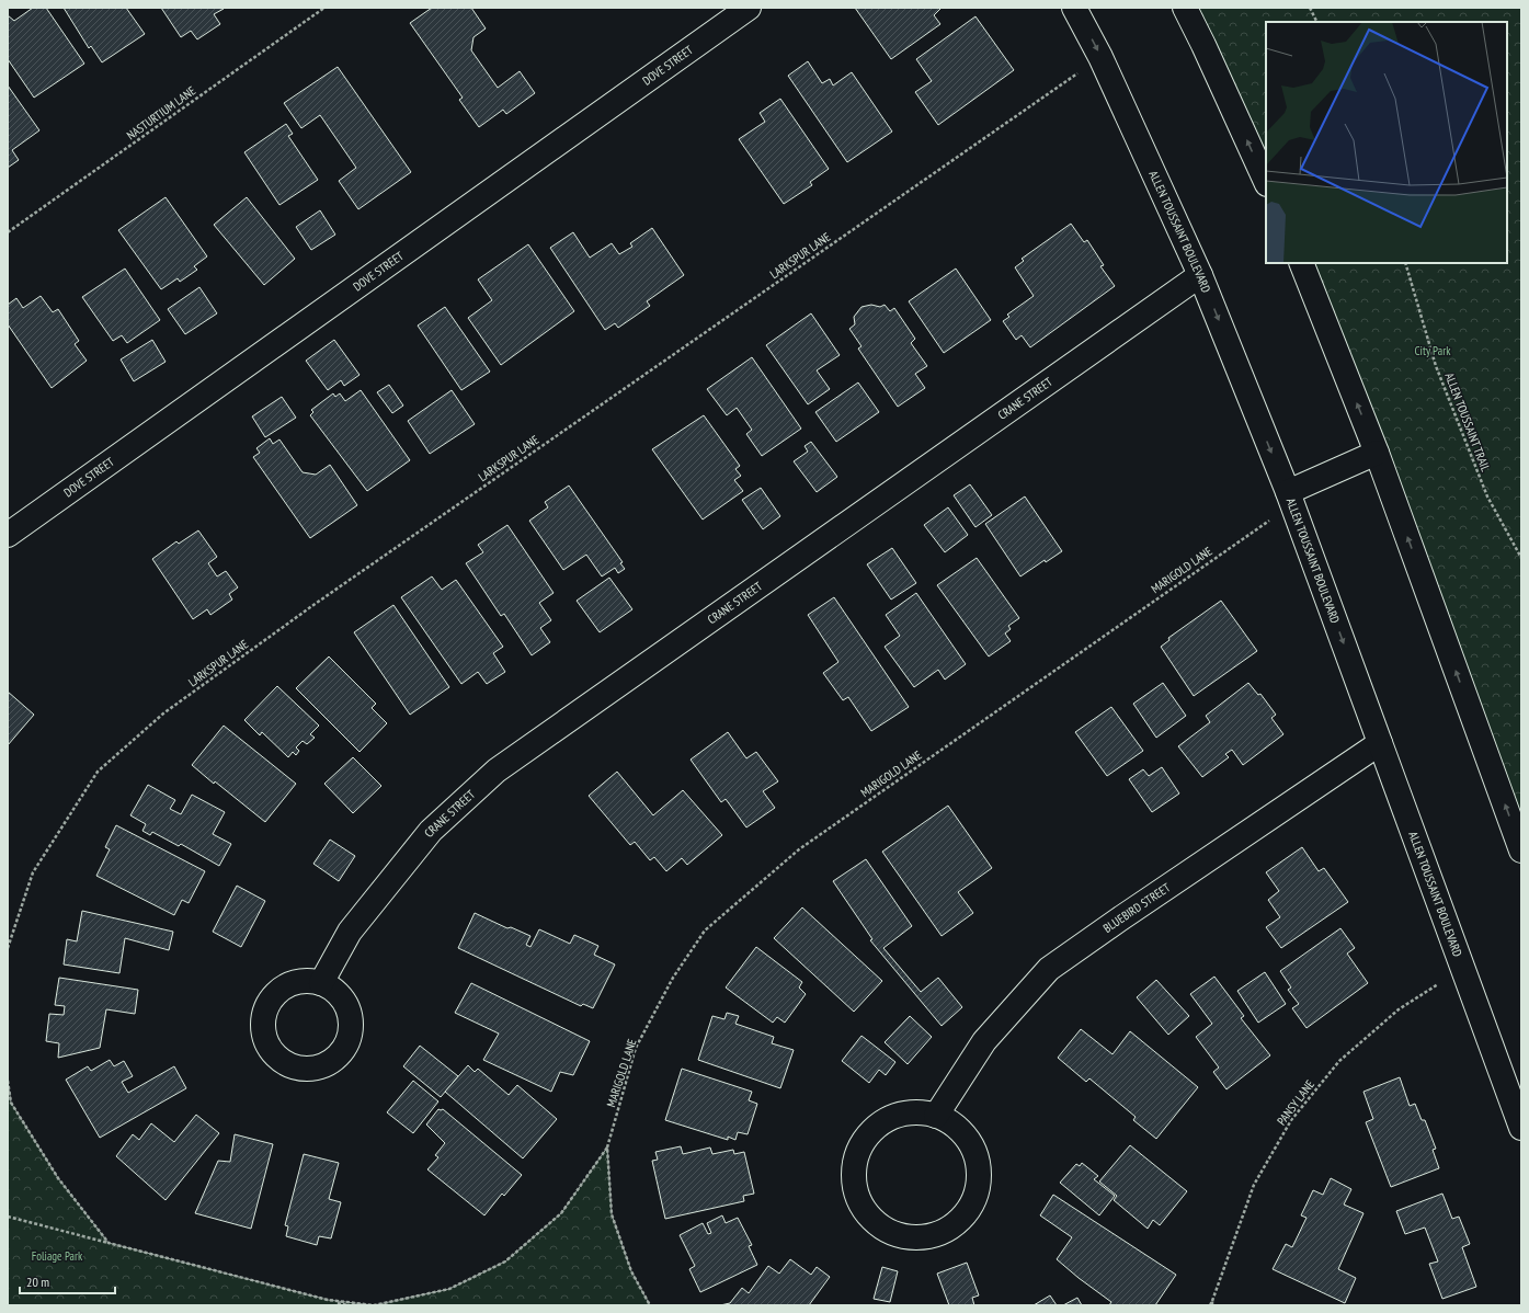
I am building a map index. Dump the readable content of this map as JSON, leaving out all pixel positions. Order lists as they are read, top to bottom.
{
  "streets": {
    "street": [
      "DOVE STREET",
      "ALLEN TOUSSAINT BOULEVARD",
      "CRANE STREET",
      "BLUEBIRD STREET"
    ],
    "path": [
      "NASTURTIUM LANE",
      "LARKSPUR LANE",
      "ALLEN TOUSSAINT TRAIL",
      "MARIGOLD LANE",
      "PANSY LANE"
    ]
  },
  "crossings": [
    ["ALLEN TOUSSAINT BOULEVARD", "LARKSPUR LANE"],
    ["ALLEN TOUSSAINT BOULEVARD", "CRANE STREET"],
    ["ALLEN TOUSSAINT BOULEVARD", "MARIGOLD LANE"],
    ["ALLEN TOUSSAINT BOULEVARD", "BLUEBIRD STREET"],
    ["ALLEN TOUSSAINT BOULEVARD", "PANSY LANE"]
  ],
  "parks": ["City Park", "Foliage Park"],
  "scale_bar": "20 m"
}
